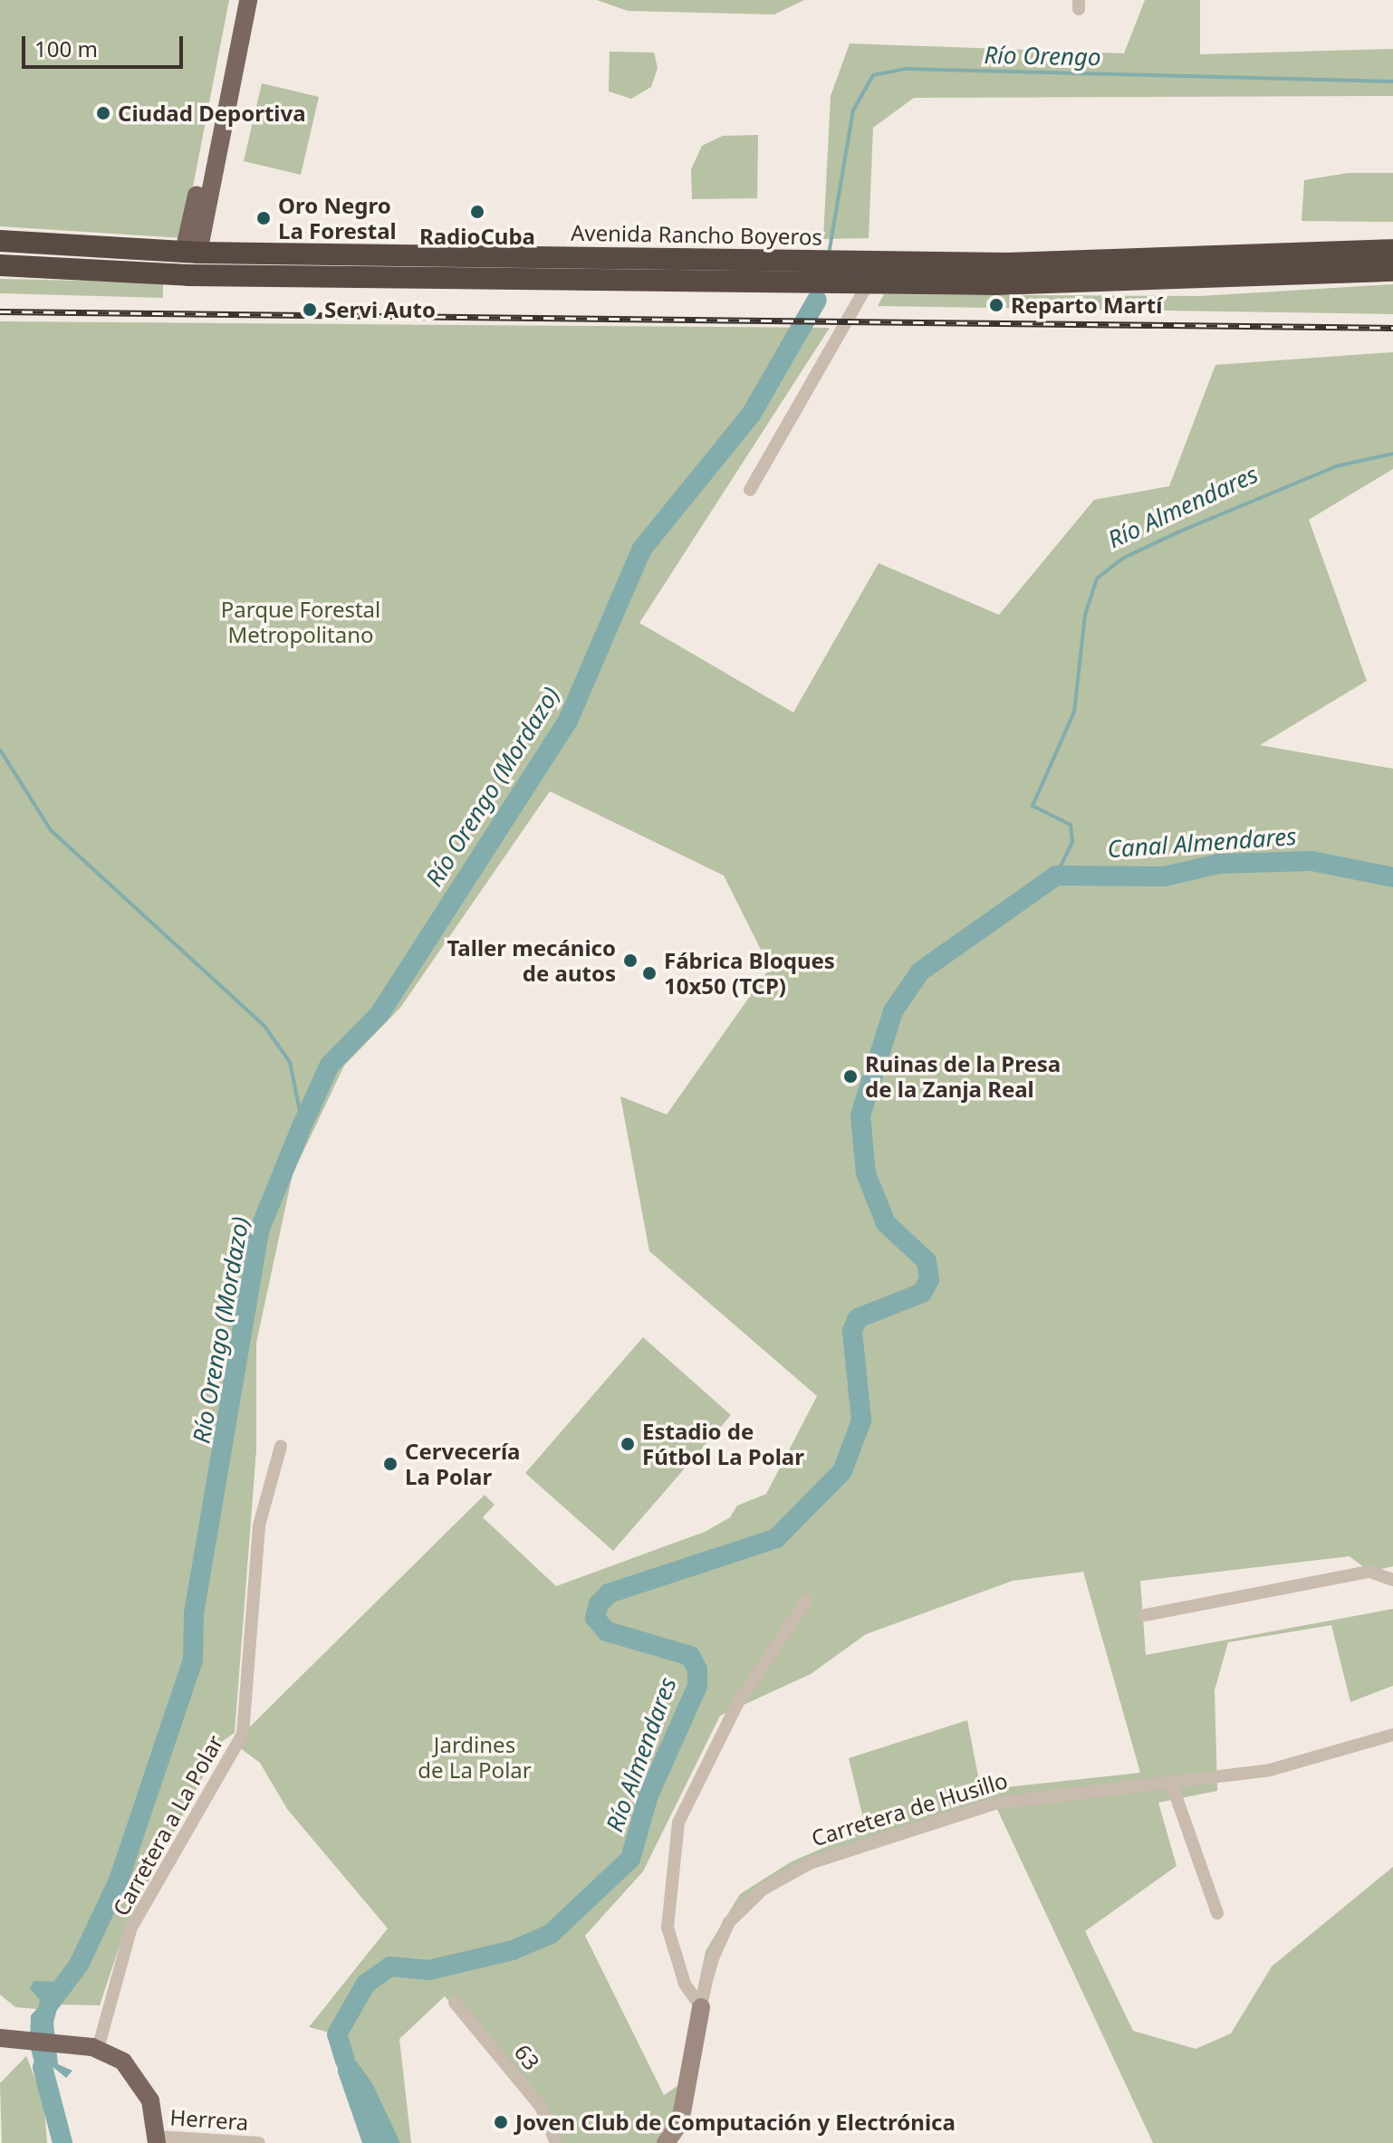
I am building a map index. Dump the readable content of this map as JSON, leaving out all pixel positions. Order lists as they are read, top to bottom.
{
  "streets": {
    "highway": ["Avenida Rancho Boyeros"],
    "street": [
      "Carretera de Husillo",
      "Carretera a La Polar",
      "63",
      "Herrera"
    ]
  },
  "water": [
    "Río Orengo",
    "Río Almendares",
    "Río Orengo (Mordazo)",
    "Canal Almendares"
  ],
  "parks": ["Parque Forestal Metropolitano", "Jardines de La Polar"],
  "places": [
    "Ciudad Deportiva",
    "RadioCuba",
    "Oro Negro La Forestal",
    "Reparto Martí",
    "Servi Auto",
    "Taller mecánico de autos",
    "Fábrica Bloques 10x50 (TCP)",
    "Ruinas de la Presa de la Zanja Real",
    "Estadio de Fútbol La Polar",
    "Cervecería La Polar",
    "Joven Club de Computación y Electrónica"
  ],
  "scale_bar": "100 m"
}
